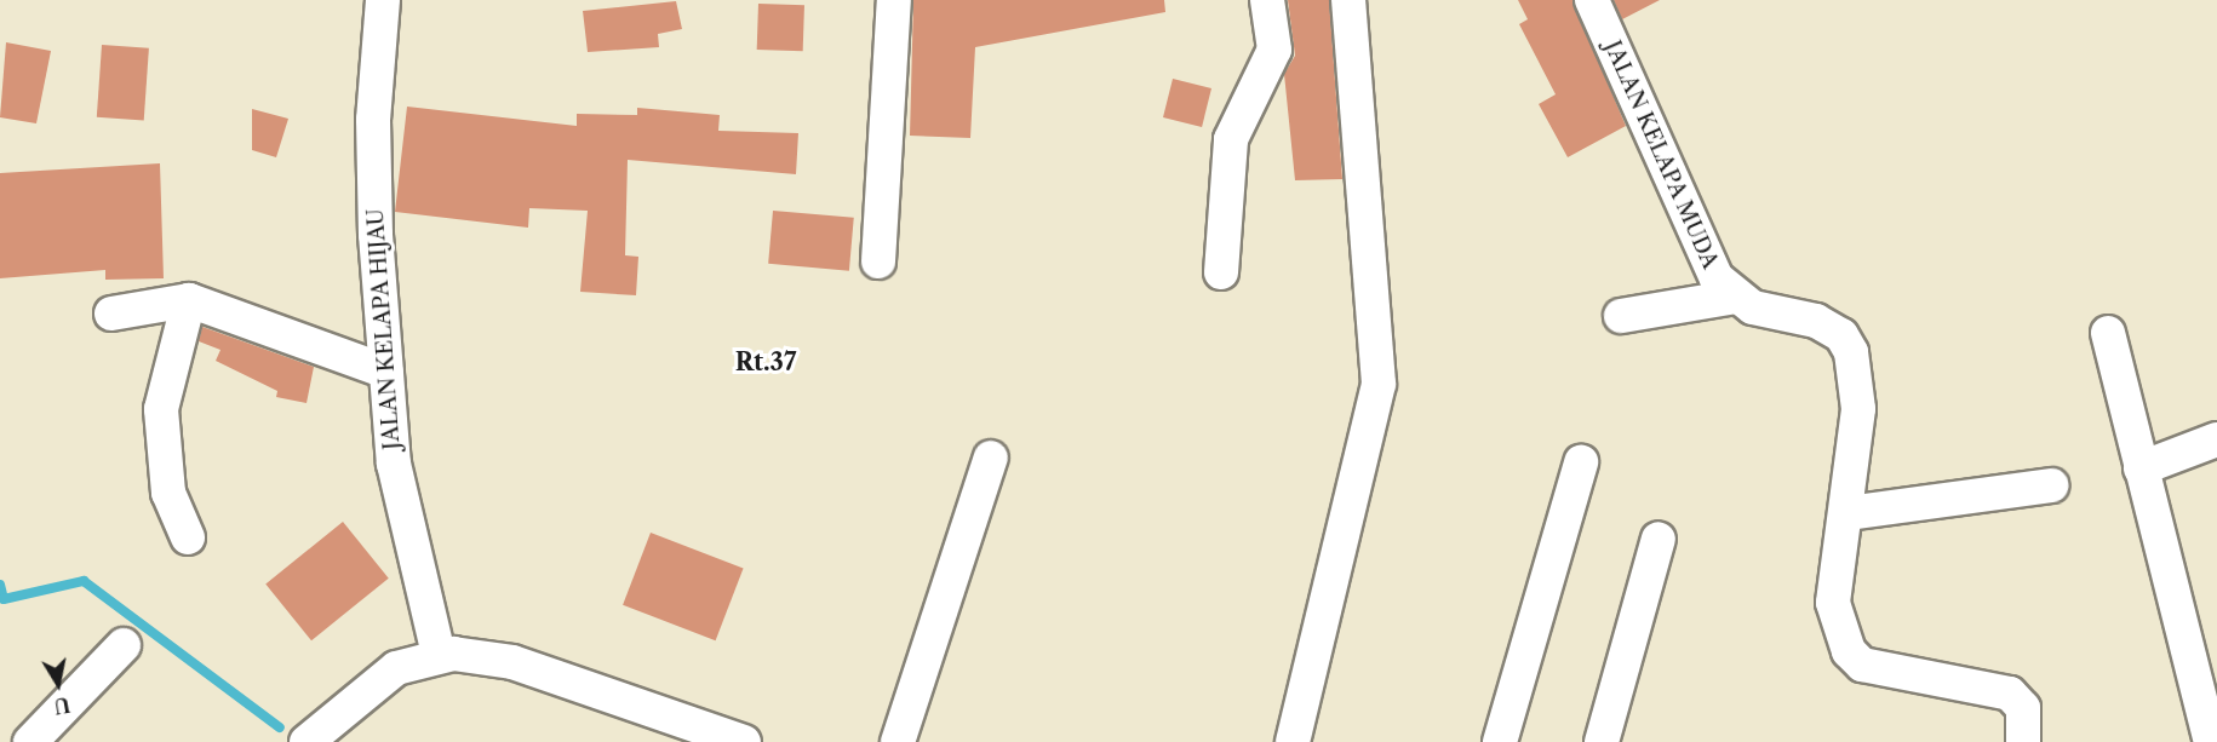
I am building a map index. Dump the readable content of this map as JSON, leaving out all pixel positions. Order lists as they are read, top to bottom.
{
  "streets": {
    "street": ["JALAN KELAPA MUDA", "JALAN KELAPA HIJAU"]
  },
  "districts": ["Rt.37"],
  "north": "bottom"
}
